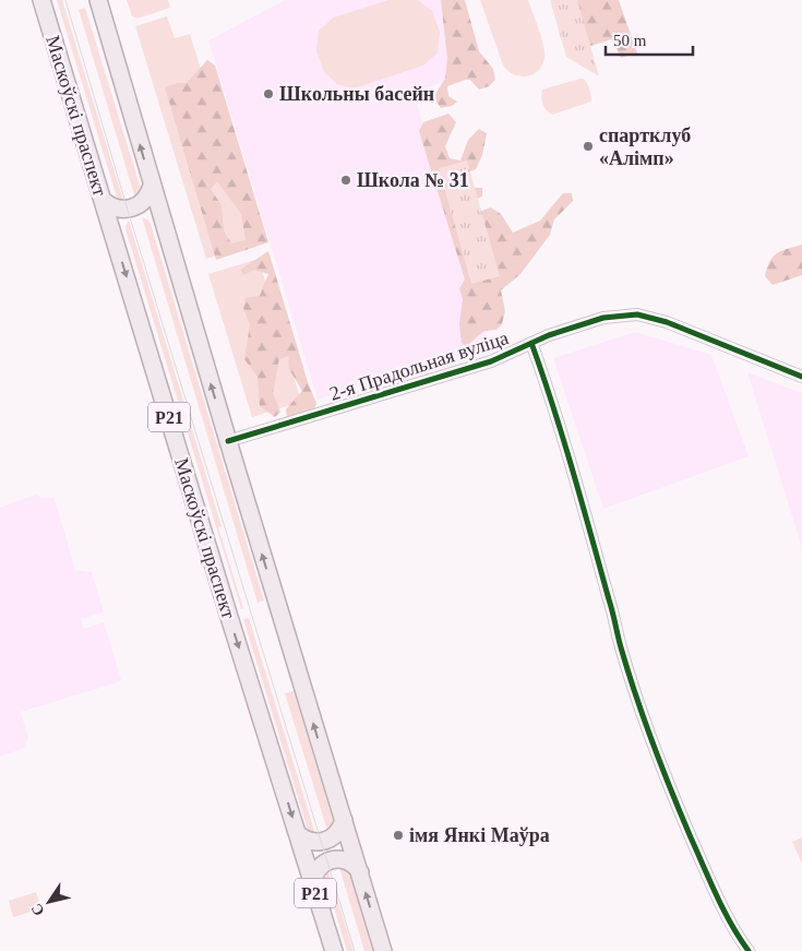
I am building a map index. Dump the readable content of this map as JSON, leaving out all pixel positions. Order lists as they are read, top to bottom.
{
  "streets": {
    "main road": ["Маскоўскі праспект", "Р21"],
    "street": ["2-я Прадольная вуліца"]
  },
  "crossings": [
    ["2-я Прадольная вуліца", "Р21"]
  ],
  "places": [
    "Школьны басейн",
    "спартклуб «Алімп»",
    "Школа № 31",
    "імя Янкі Маўра"
  ],
  "scale_bar": "50 m",
  "north": "bottom left"
}
